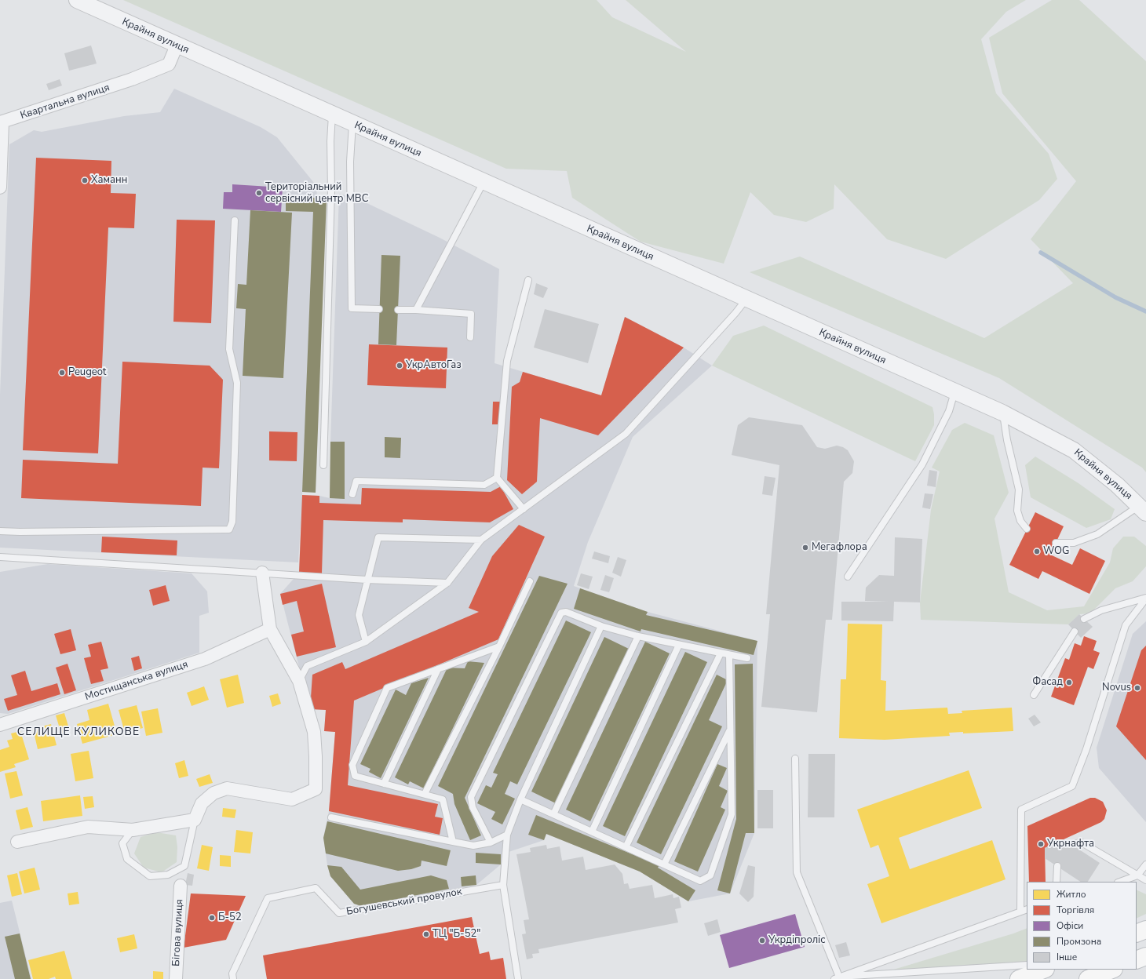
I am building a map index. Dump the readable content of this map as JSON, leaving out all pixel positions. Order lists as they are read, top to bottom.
{
  "streets": {
    "street": [
      "Крайня вулиця",
      "Квартальна вулиця",
      "Мостищанська вулиця",
      "Бігова вулиця"
    ],
    "lane": ["Богушевський провулок"]
  },
  "crossings": [
    ["Крайня вулиця", "Квартальна вулиця"]
  ],
  "districts": ["СЕЛИЩЕ КУЛИКОВЕ"],
  "places": [
    "Хаманн",
    "Територіальний сервісний центр МВС",
    "УкрАвтоГаз",
    "Peugeot",
    "Мегафлора",
    "WOG",
    "Фасад",
    "Novus",
    "Укрнафта",
    "Б-52",
    "ТЦ \"Б-52\"",
    "Укрдіпроліс"
  ],
  "legend": [
    "Житло",
    "Торгівля",
    "Офіси",
    "Промзона",
    "Інше"
  ]
}
